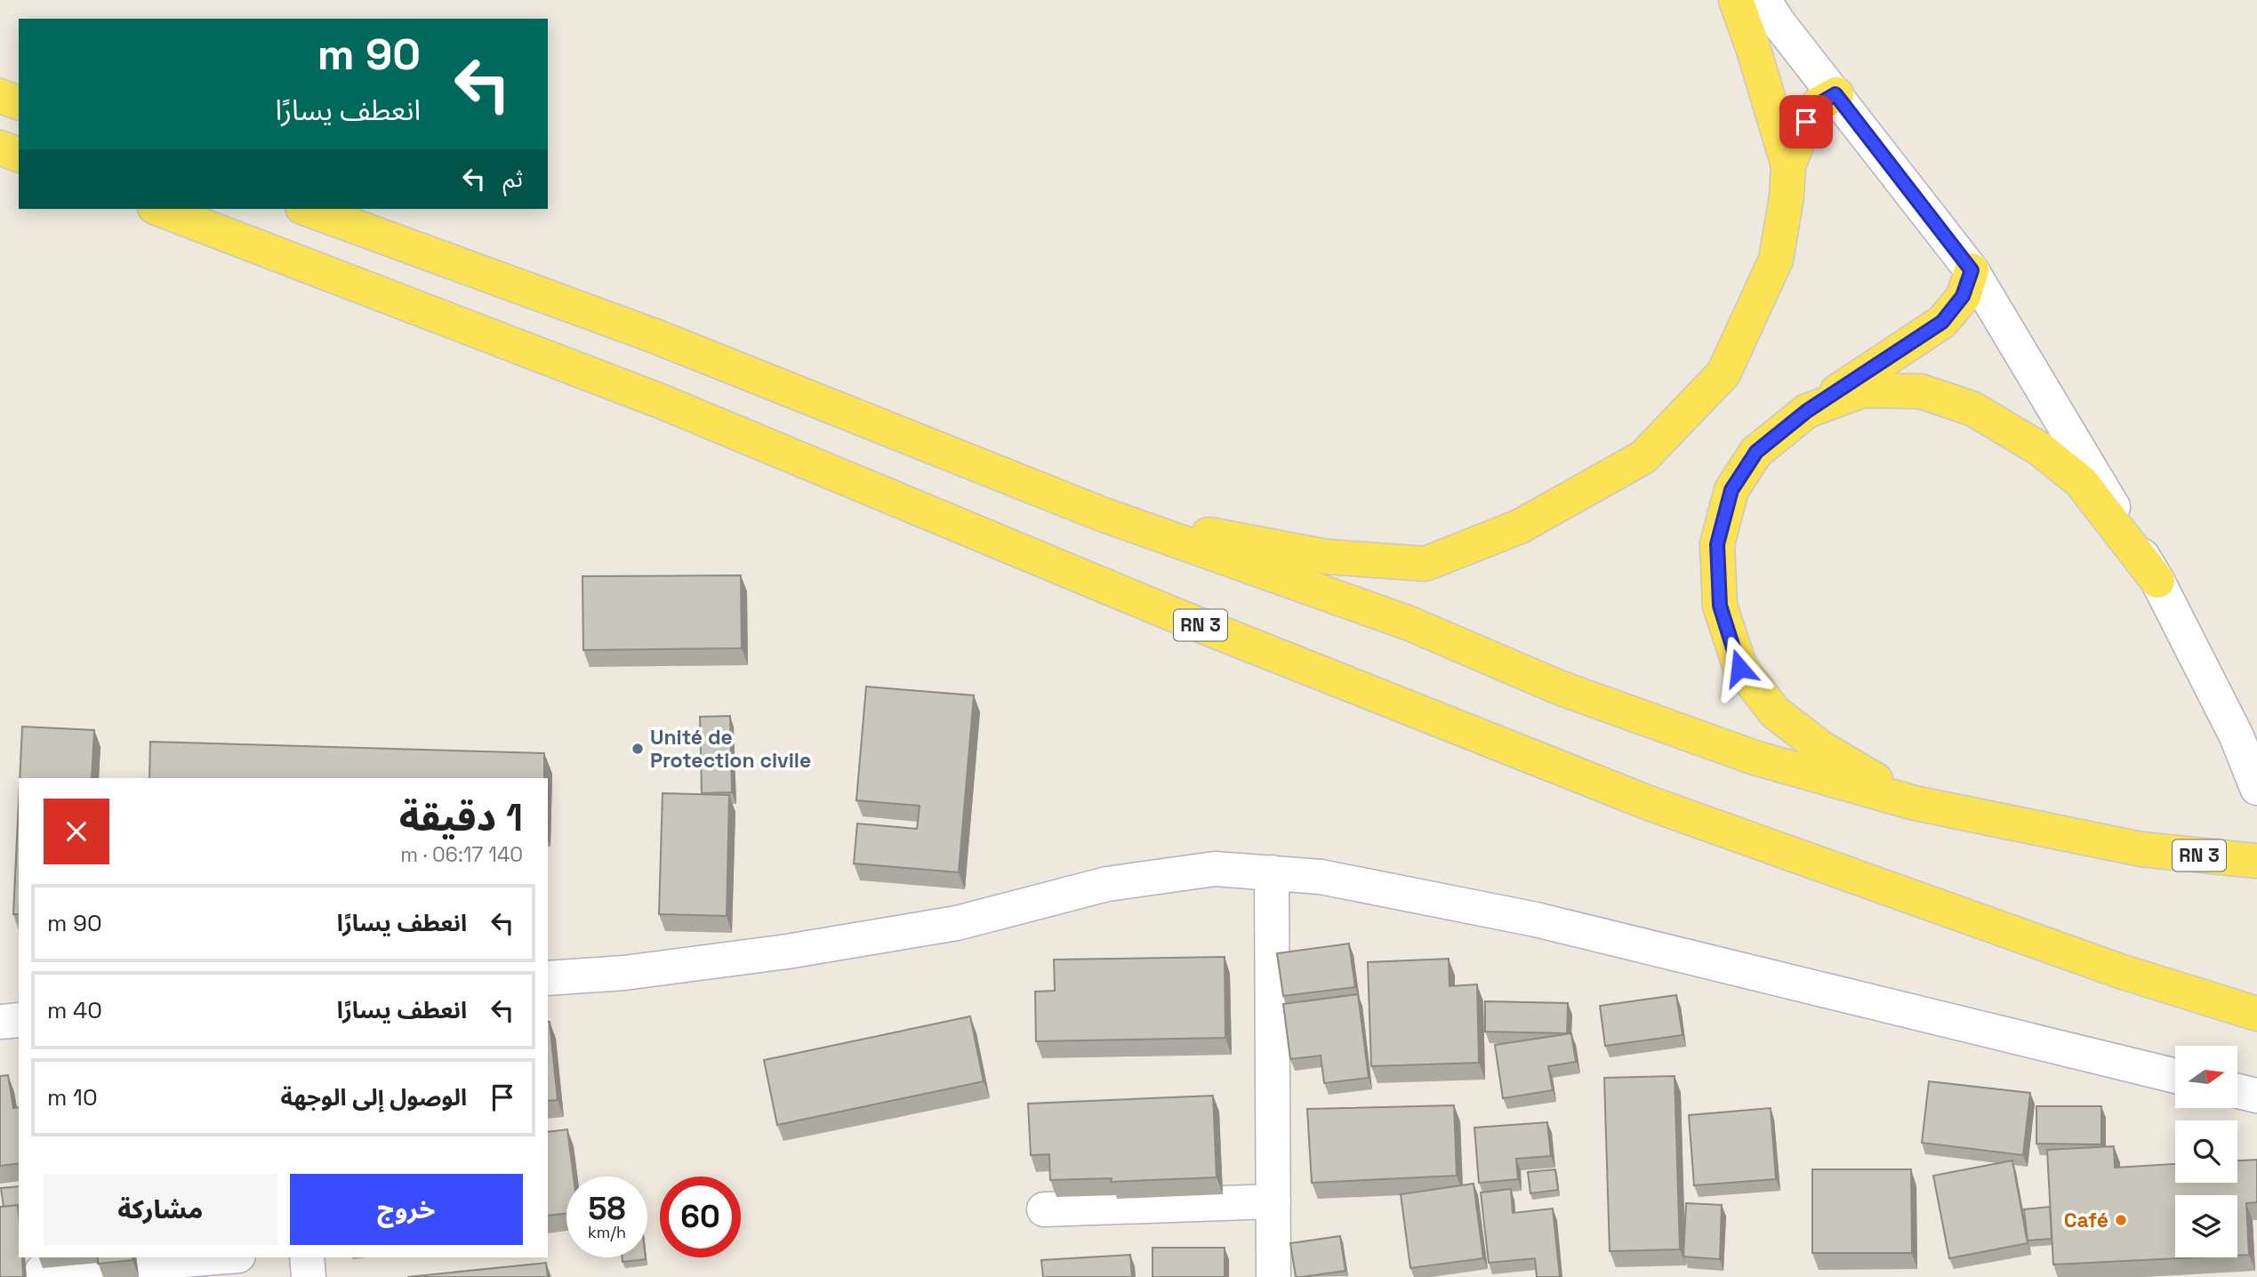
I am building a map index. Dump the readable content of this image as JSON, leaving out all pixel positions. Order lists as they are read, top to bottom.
{
  "streets": {
    "main road": ["RN 3"]
  },
  "places": ["Unité de Protection civile", "Café"],
  "north": "right",
  "page": {
    "turn": ["90 m", "انعطف يسارًا"],
    "then": "ثم",
    "heading": ["1 دقيقة", "140 m · 06:17"],
    "list": [
      {
        "name": "انعطف يسارًا",
        "value": "90 m"
      },
      {
        "name": "انعطف يسارًا",
        "value": "40 m"
      },
      {
        "name": "الوصول إلى الوجهة",
        "value": "10 m"
      }
    ],
    "buttons": ["خروج", "مشاركة"],
    "speed": "58 km/h",
    "limit": "60"
  }
}
